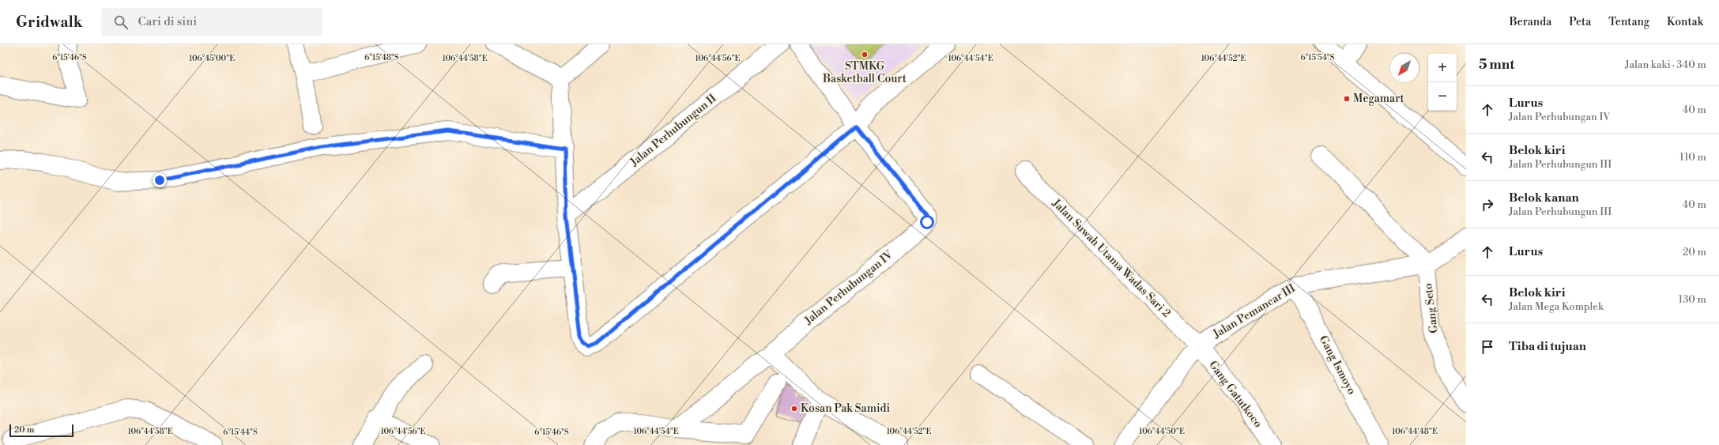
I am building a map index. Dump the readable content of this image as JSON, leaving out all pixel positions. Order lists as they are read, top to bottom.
{
  "streets": {
    "street": [
      "Jalan Perhubungun II",
      "Jalan Suwah Utama Wadas Sari 2",
      "Jalan Perhubungan IV",
      "Gang Seto",
      "Jalan Pemancar III",
      "Gang Ismoyo",
      "Gang Gatutkoco"
    ]
  },
  "crossings": [
    ["Jalan Suwah Utama Wadas Sari 2", "Jalan Pemancar III"],
    ["Jalan Suwah Utama Wadas Sari 2", "Gang Gatutkoco"],
    ["Gang Seto", "Jalan Pemancar III"],
    ["Jalan Pemancar III", "Gang Ismoyo"],
    ["Jalan Pemancar III", "Gang Gatutkoco"]
  ],
  "places": ["STMKG Basketball Court", "Megamart", "Kosan Pak Samidi"],
  "scale_bar": "20 m",
  "north": "bottom left",
  "page": {
    "header": "Gridwalk",
    "search": "Cari di sini",
    "nav": [
      "Beranda",
      "Peta",
      "Tentang",
      "Kontak"
    ],
    "heading": ["5 mnt", "Jalan kaki · 340 m"],
    "map_buttons": ["+", "−"],
    "list": [
      ["Lurus", "Jalan Perhubungan IV", "40 m"],
      ["Belok kiri", "Jalan Perhubungun III", "110 m"],
      ["Belok kanan", "Jalan Perhubungun III", "40 m"],
      ["Lurus", "20 m"],
      ["Belok kiri", "Jalan Mega Komplek", "130 m"],
      "Tiba di tujuan"
    ],
    "scale": "20 m"
  },
  "coordinates": [
    "6°15'46\"S",
    "6°15'48\"S",
    "6°15'54\"S",
    "106°45'00\"E",
    "106°44'58\"E",
    "106°44'56\"E",
    "106°44'54\"E",
    "106°44'52\"E",
    "106°44'50\"E",
    "106°44'48\"E",
    "6°15'44\"S"
  ]
}
